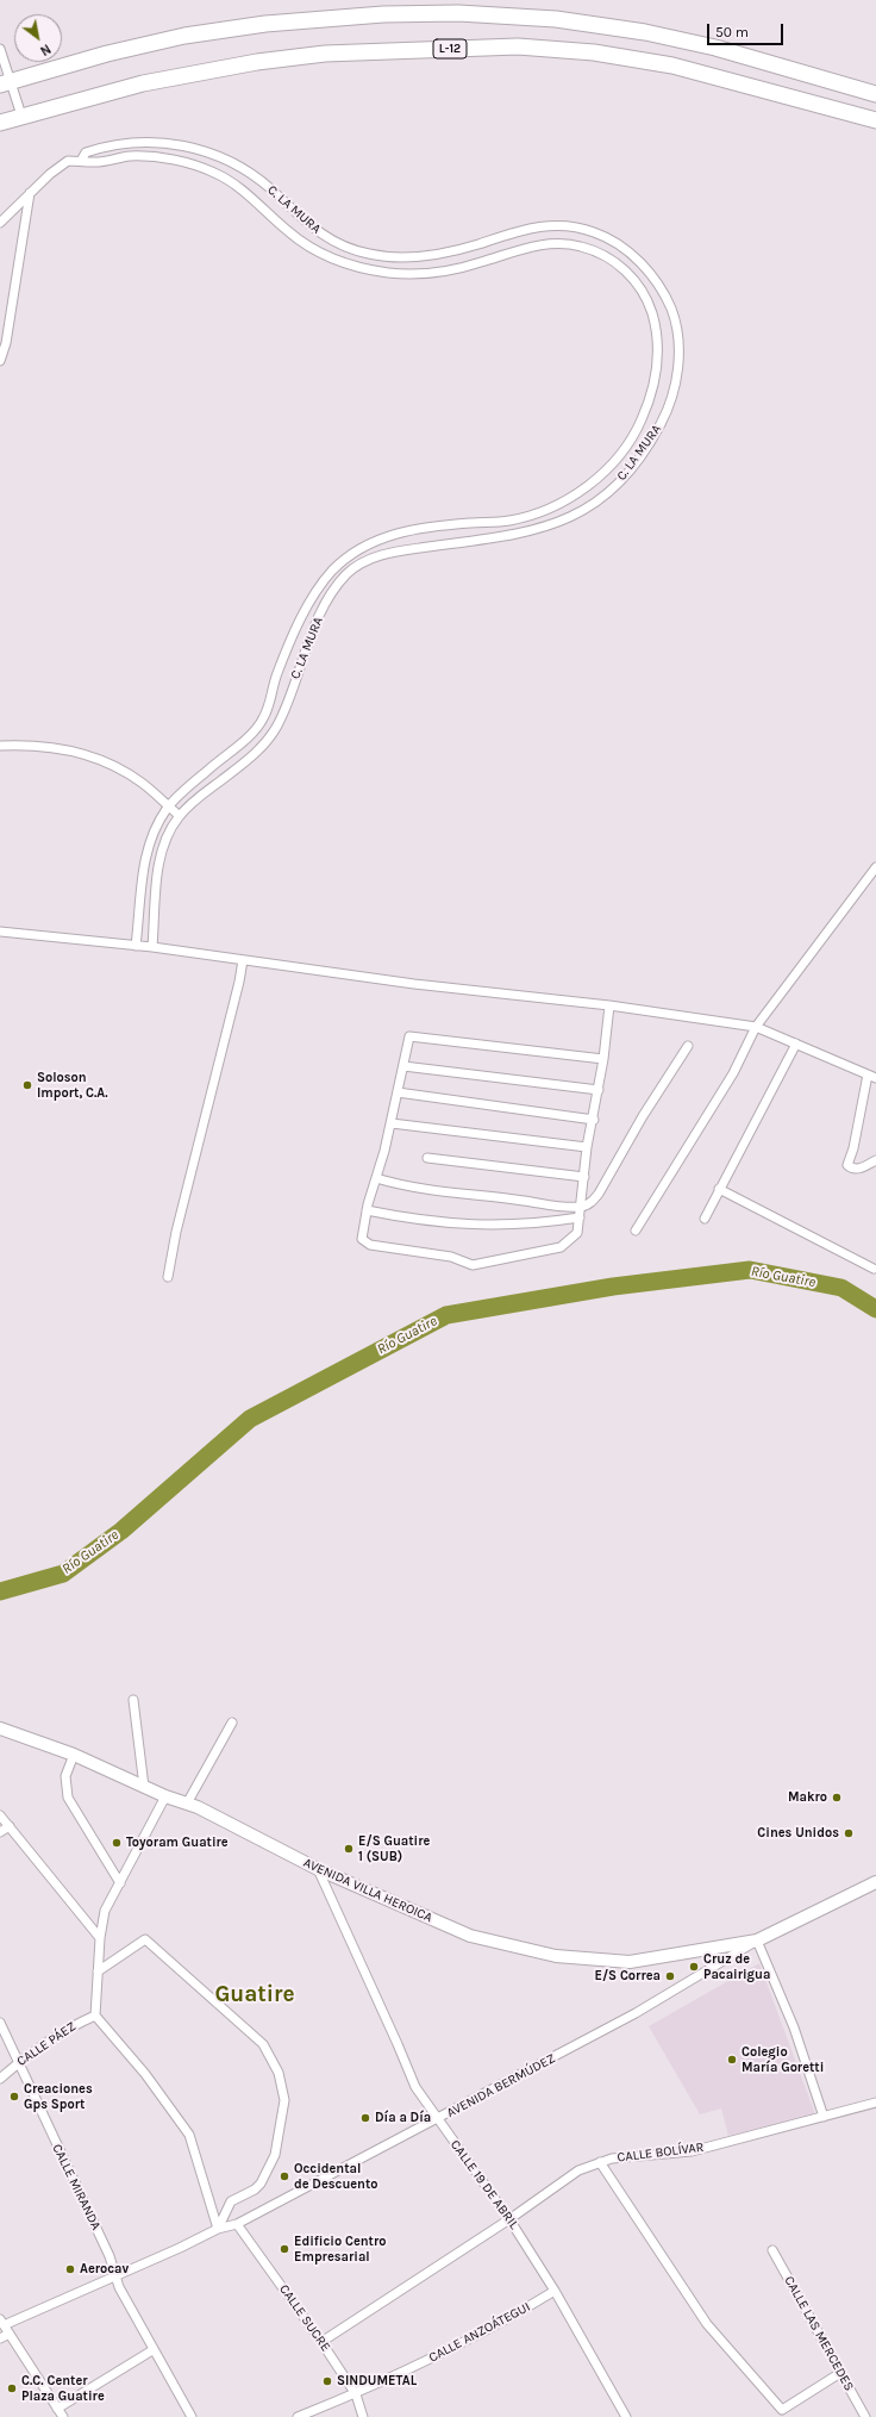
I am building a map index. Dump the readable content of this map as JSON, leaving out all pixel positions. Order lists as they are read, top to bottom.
{
  "streets": {
    "highway": ["L-12"],
    "main road": ["AVENIDA VILLA HEROICA"],
    "street": [
      "C. LA MURA",
      "CALLE PÁEZ",
      "AVENIDA BERMÚDEZ",
      "CALLE BOLÍVAR",
      "CALLE 19 DE ABRIL",
      "CALLE MIRANDA",
      "CALLE SUCRE",
      "CALLE ANZOÁTEGUI",
      "CALLE LAS MERCEDES"
    ]
  },
  "crossings": [
    ["AVENIDA VILLA HEROICA", "AVENIDA BERMÚDEZ"],
    ["AVENIDA VILLA HEROICA", "CALLE 19 DE ABRIL"],
    ["CALLE PÁEZ", "CALLE MIRANDA"],
    ["AVENIDA BERMÚDEZ", "CALLE 19 DE ABRIL"],
    ["AVENIDA BERMÚDEZ", "CALLE MIRANDA"],
    ["AVENIDA BERMÚDEZ", "CALLE SUCRE"],
    ["CALLE BOLÍVAR", "CALLE 19 DE ABRIL"],
    ["CALLE BOLÍVAR", "CALLE SUCRE"],
    ["CALLE 19 DE ABRIL", "CALLE ANZOÁTEGUI"],
    ["CALLE SUCRE", "CALLE ANZOÁTEGUI"]
  ],
  "districts": ["Guatire"],
  "water": ["Río Guatire"],
  "places": [
    "Soloson Import, C.A.",
    "Makro",
    "Cines Unidos",
    "Toyoram Guatire",
    "E/S Guatire 1 (SUB)",
    "Cruz de Pacairigua",
    "E/S Correa",
    "Colegio María Goretti",
    "Creaciones Gps Sport",
    "Día a Día",
    "Occidental de Descuento",
    "Edificio Centro Empresarial",
    "Aerocav",
    "SINDUMETAL",
    "C.C. Center Plaza Guatire"
  ],
  "scale_bar": "50 m",
  "north": "bottom right"
}
